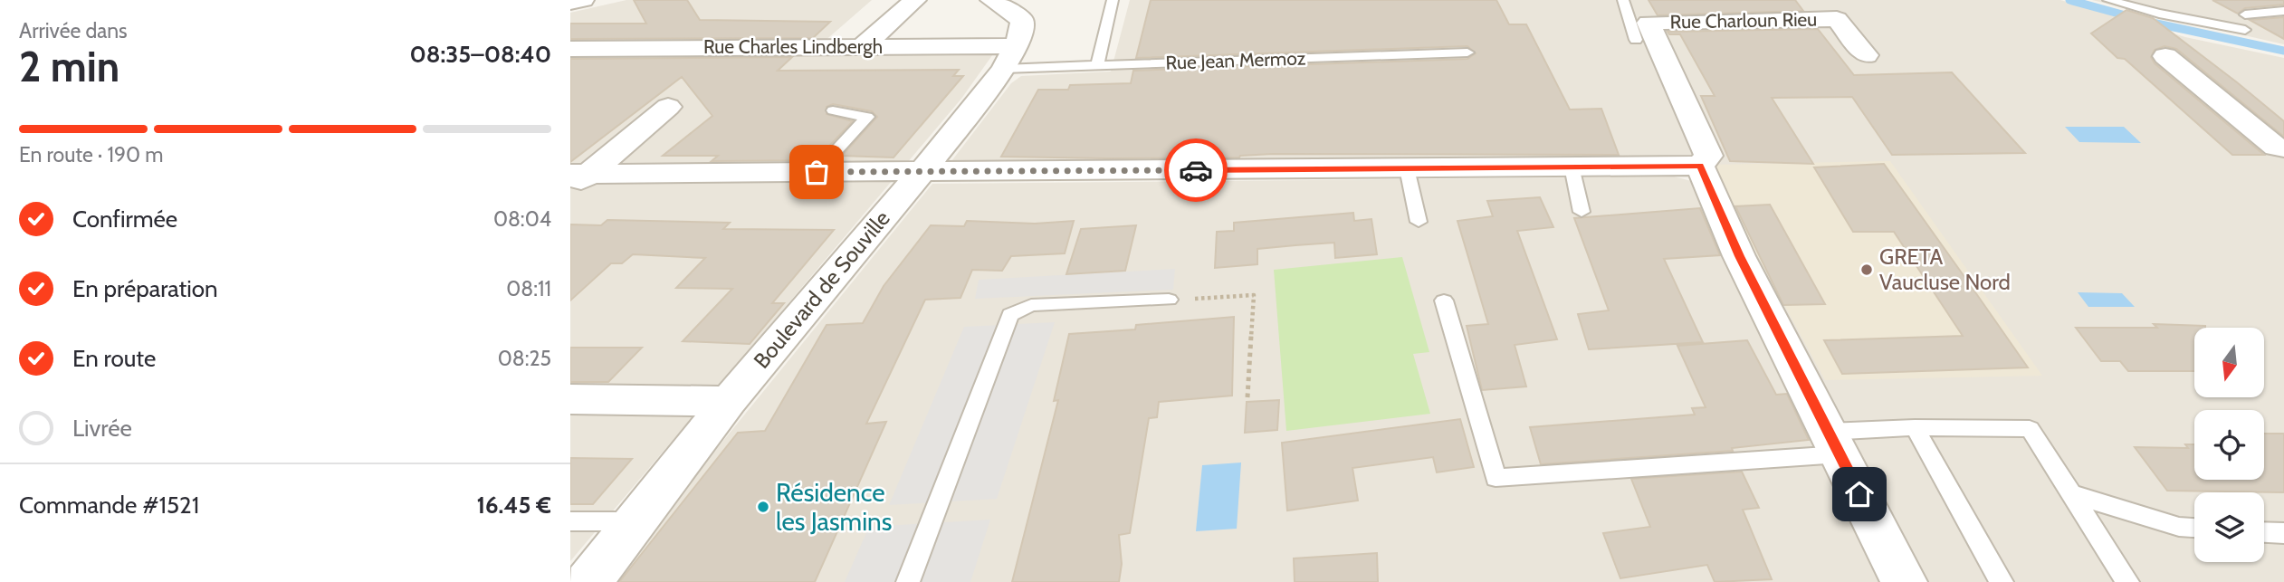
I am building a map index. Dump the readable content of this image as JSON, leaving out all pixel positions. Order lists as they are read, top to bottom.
{
  "streets": {
    "street": ["Rue Charloun Rieu", "Rue Charles Lindbergh", "Boulevard de Souville"],
    "lane": ["Rue Jean Mermoz"]
  },
  "crossings": [
    ["Rue Charles Lindbergh", "Rue Jean Mermoz"],
    ["Rue Charles Lindbergh", "Boulevard de Souville"],
    ["Rue Jean Mermoz", "Boulevard de Souville"]
  ],
  "places": ["GRETA Vaucluse Nord", "Résidence les Jasmins"],
  "north": "bottom",
  "page": {
    "heading": ["2 min", "Arrivée dans", "08:35–08:40"],
    "panel": ["Commande #1521", "16.45 €"],
    "bar": "En route · 190 m",
    "list": [
      ["Confirmée", "08:04"],
      ["En préparation", "08:11"],
      ["En route", "08:25"],
      "Livrée"
    ]
  }
}
